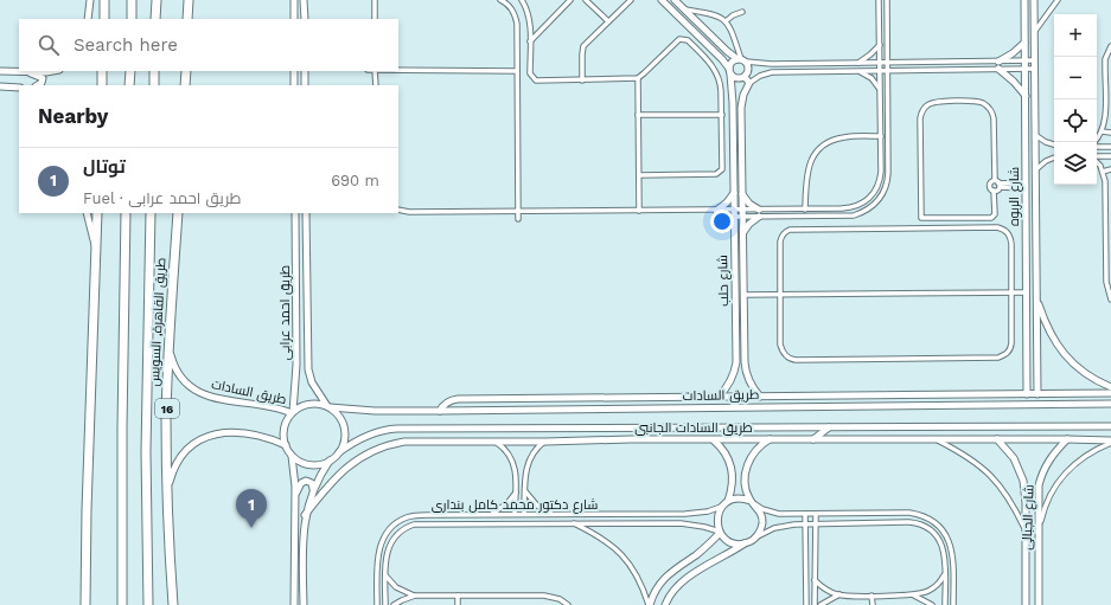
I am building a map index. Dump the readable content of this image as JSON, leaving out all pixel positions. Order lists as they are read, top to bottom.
{
  "streets": {
    "highway": ["طريق القاهرة, السويس", "16"],
    "street": [
      "شارع الربوه",
      "شارع حلب",
      "طريق احمد عرابى",
      "طريق السادات",
      "طريق السادات الجانبى",
      "شارع دكتور محمد كامل بندارى",
      "شارع الجبالى"
    ]
  },
  "crossings": [
    ["طريق احمد عرابى", "طريق السادات"],
    ["طريق القاهرة, السويس", "طريق السادات"],
    ["طريق السادات الجانبى", "شارع الجبالى"]
  ],
  "page": {
    "map_buttons": ["+", "−"],
    "search": "Search here",
    "heading": "Nearby",
    "list": [
      {
        "mark": "1",
        "name": "توتال",
        "note": "Fuel · طريق احمد عرابى",
        "value": "690 m"
      }
    ],
    "pins": "1"
  }
}
